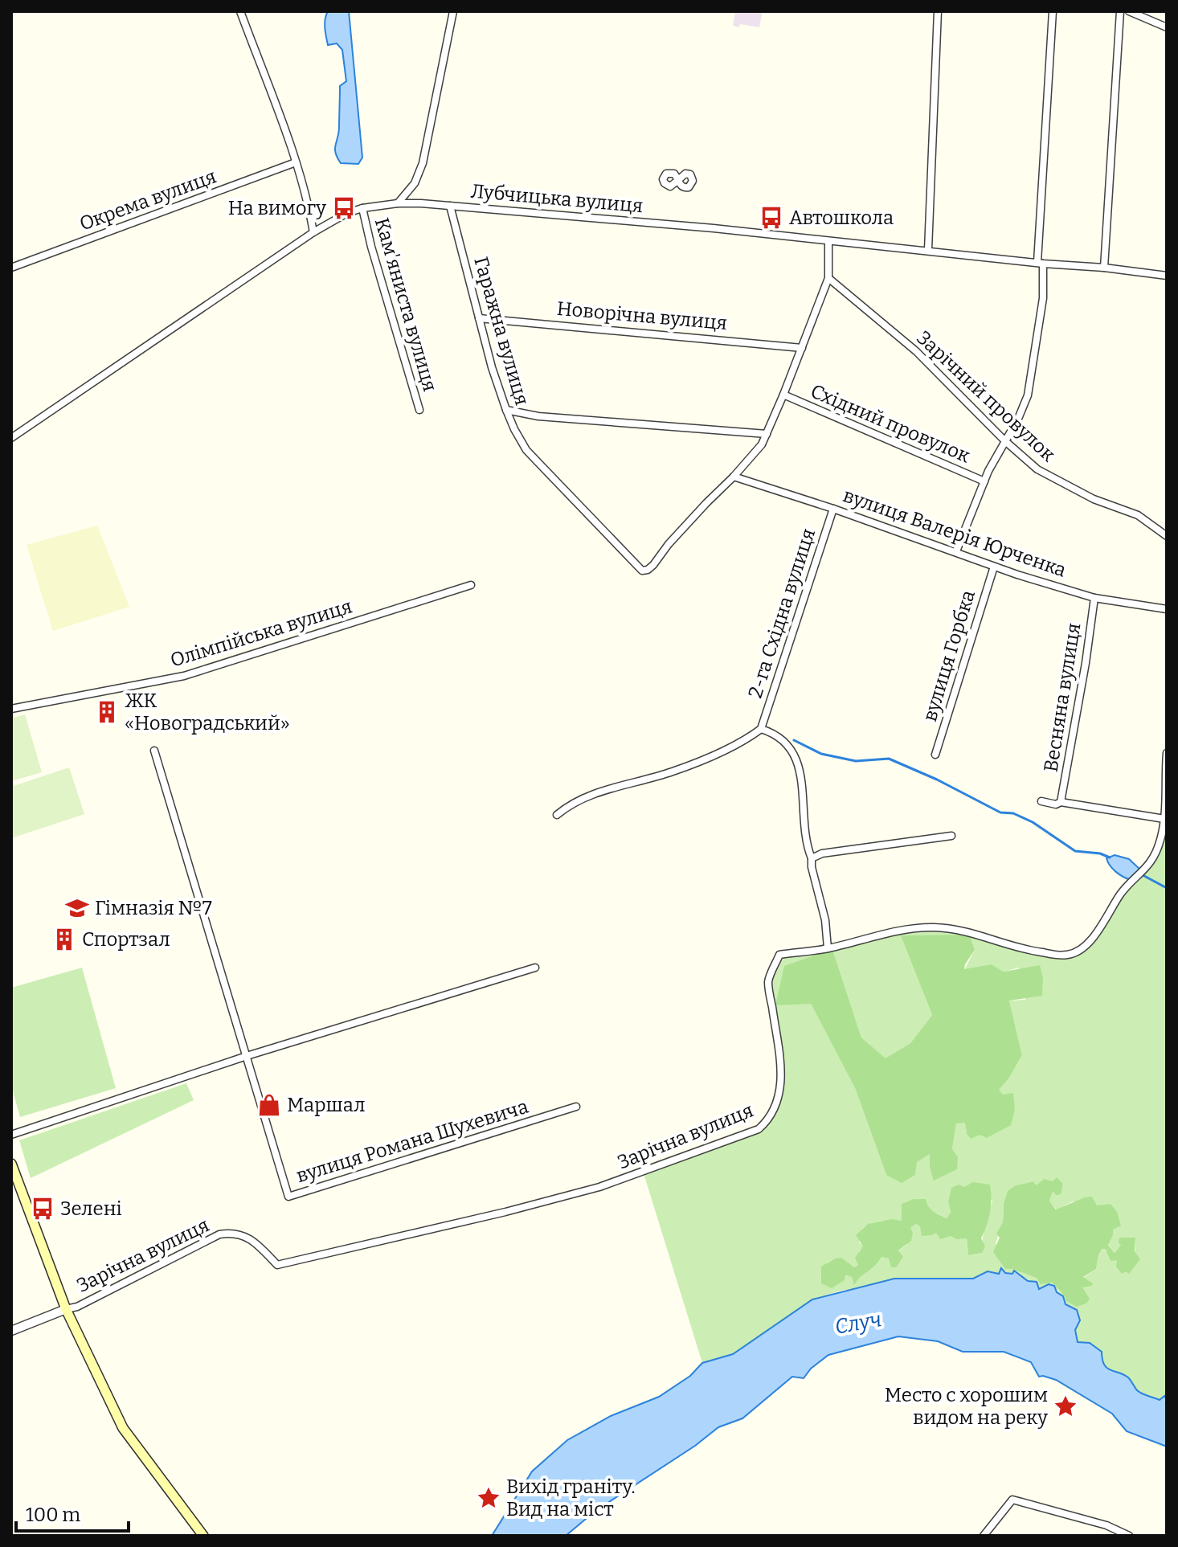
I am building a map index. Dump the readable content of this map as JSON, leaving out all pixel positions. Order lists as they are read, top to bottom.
{
  "streets": {
    "street": [
      "Лубчицька вулиця",
      "Окрема вулиця",
      "Кам'яниста вулиця",
      "Новорічна вулиця",
      "Гаражна вулиця",
      "Зарічний провулок",
      "Східний провулок",
      "вулиця Валерія Юрченка",
      "2-га Східна вулиця",
      "Олімпійська вулиця",
      "вулиця Горбка",
      "Весняна вулиця",
      "Зарічна вулиця",
      "вулиця Романа Шухевича"
    ]
  },
  "crossings": [
    ["Лубчицька вулиця", "Кам'яниста вулиця"],
    ["Лубчицька вулиця", "Гаражна вулиця"],
    ["Новорічна вулиця", "Гаражна вулиця"],
    ["Гаражна вулиця", "вулиця Валерія Юрченка"],
    ["вулиця Валерія Юрченка", "2-га Східна вулиця"],
    ["вулиця Валерія Юрченка", "вулиця Горбка"],
    ["вулиця Валерія Юрченка", "Весняна вулиця"],
    ["2-га Східна вулиця", "Зарічна вулиця"],
    ["Весняна вулиця", "Зарічна вулиця"]
  ],
  "water": ["Случ"],
  "places": {
    "bus stop": ["На вимогу", "Автошкола", "Зелені"],
    "building": ["ЖК «Новоградський»", "Спортзал"],
    "school or university": ["Гімназія №7"],
    "shop": ["Маршал"],
    "place": ["Место с хорошим видом на реку", "Вихід граніту. Вид на міст"]
  },
  "scale_bar": "100 m"
}
